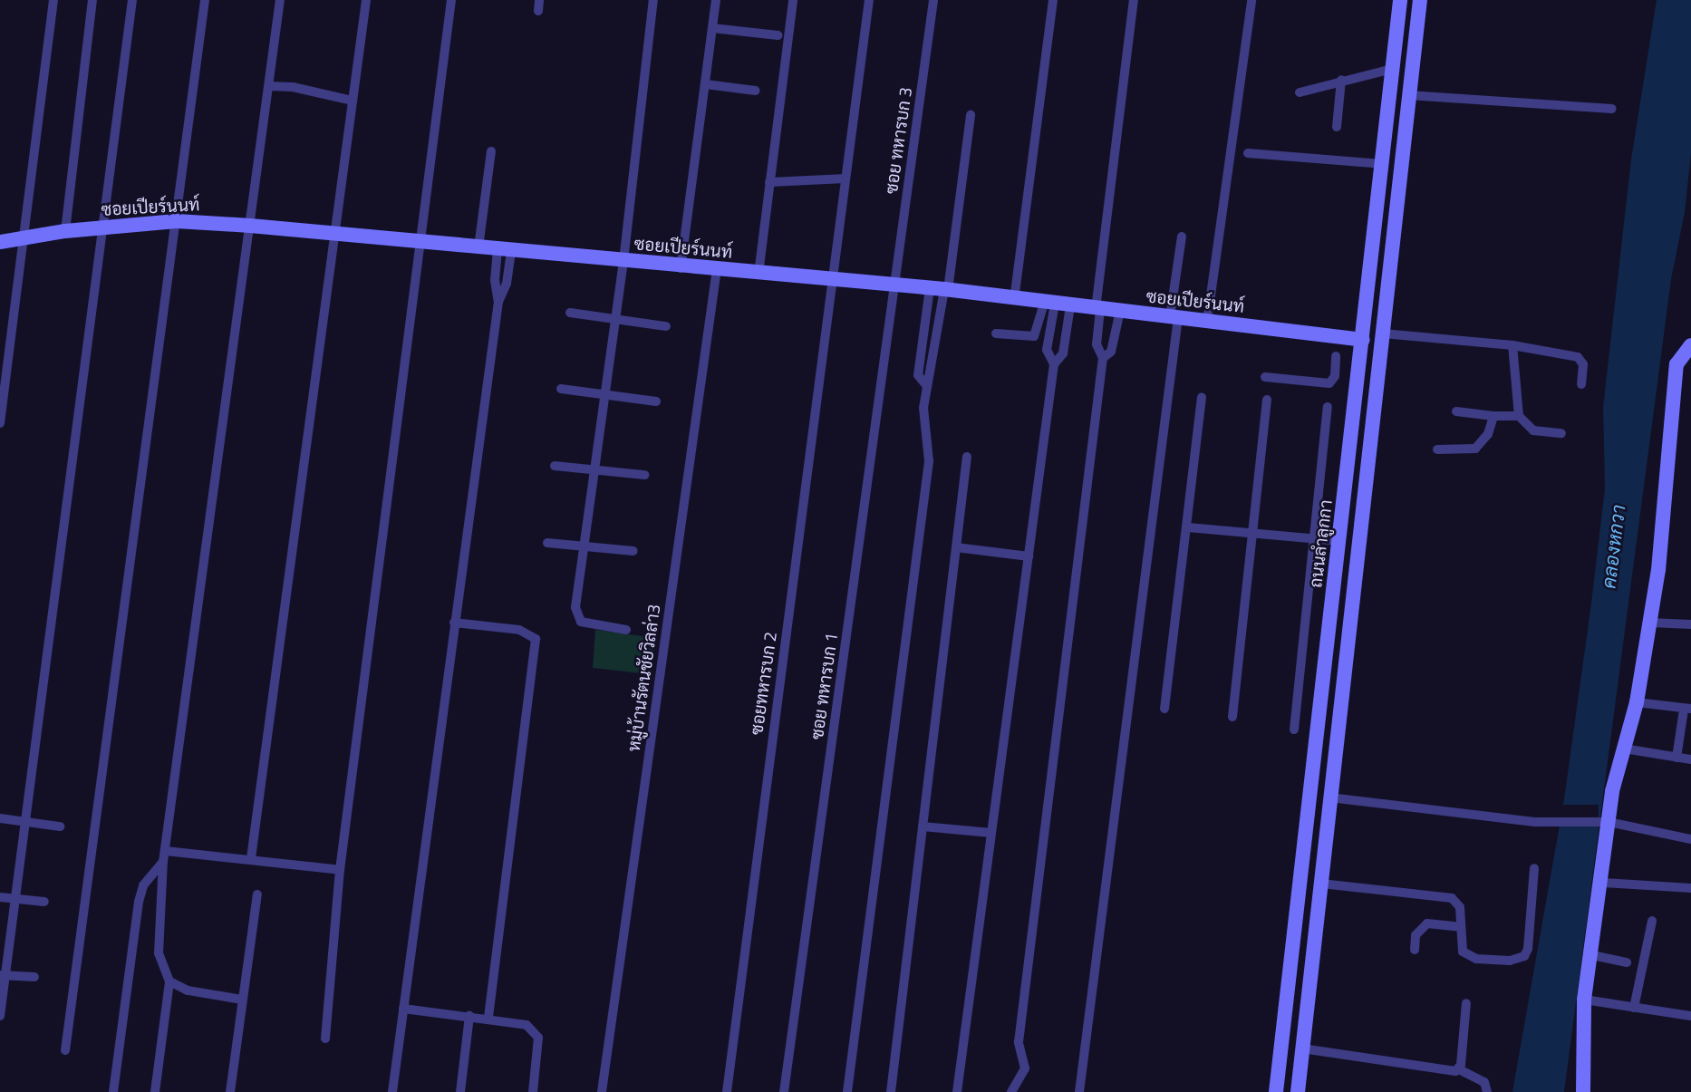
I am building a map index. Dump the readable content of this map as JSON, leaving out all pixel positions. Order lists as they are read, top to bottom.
{
  "streets": {
    "main road": ["ซอยเปียร์นนท์", "ถนนลำลูกกา"],
    "street": [
      "ซอย ทหารบก 3",
      "หมู่บ้านรัตนชัยวิลล่า3",
      "ซอยทหารบก 2",
      "ซอย ทหารบก 1"
    ]
  },
  "crossings": [
    ["ซอย ทหารบก 3", "ซอยเปียร์นนท์"],
    ["ซอย ทหารบก 3", "ซอย ทหารบก 1"],
    ["ซอยเปียร์นนท์", "ถนนลำลูกกา"],
    ["ซอยเปียร์นนท์", "หมู่บ้านรัตนชัยวิลล่า3"],
    ["ซอยเปียร์นนท์", "ซอยทหารบก 2"],
    ["ซอยเปียร์นนท์", "ซอย ทหารบก 1"]
  ],
  "water": ["คลองหกวา"]
}
